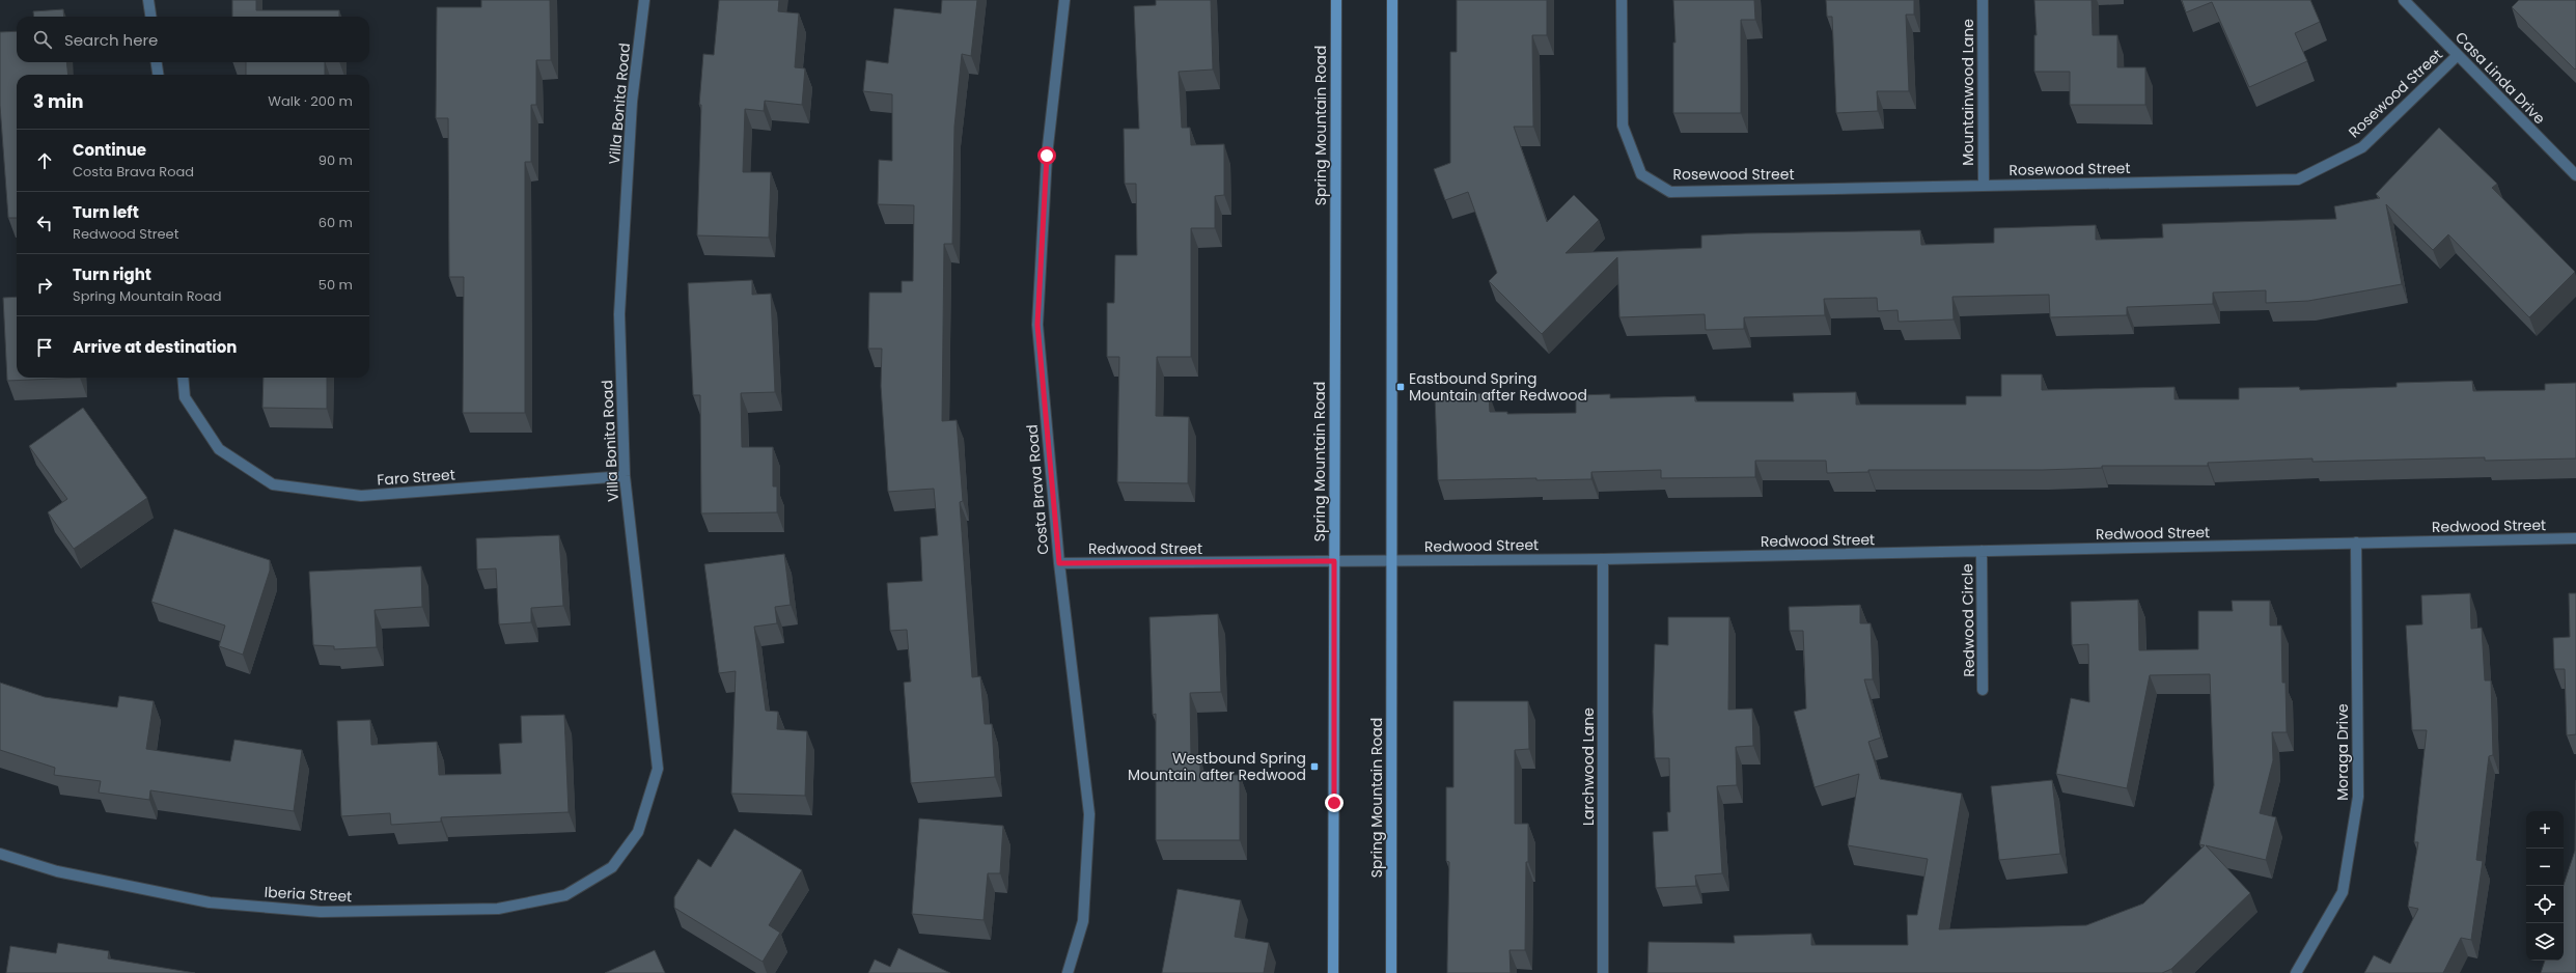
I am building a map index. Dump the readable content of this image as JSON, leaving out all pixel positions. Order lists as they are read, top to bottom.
{
  "streets": {
    "main road": ["Spring Mountain Road"],
    "street": [
      "Casa Linda Drive",
      "Mountainwood Lane",
      "Rosewood Street",
      "Villa Bonita Road",
      "Faro Street",
      "Costa Brava Road",
      "Redwood Street",
      "Redwood Circle",
      "Moraga Drive",
      "Larchwood Lane",
      "Iberia Street"
    ]
  },
  "crossings": [
    ["Casa Linda Drive", "Rosewood Street"],
    ["Mountainwood Lane", "Rosewood Street"],
    ["Villa Bonita Road", "Faro Street"],
    ["Villa Bonita Road", "Iberia Street"],
    ["Spring Mountain Road", "Redwood Street"],
    ["Costa Brava Road", "Redwood Street"],
    ["Redwood Street", "Redwood Circle"],
    ["Redwood Street", "Moraga Drive"],
    ["Redwood Street", "Larchwood Lane"]
  ],
  "places": {
    "transit": ["Eastbound Spring Mountain after Redwood", "Westbound Spring Mountain after Redwood"]
  },
  "page": {
    "search": "Search here",
    "heading": ["3 min", "Walk · 200 m"],
    "list": [
      ["Continue", "Costa Brava Road", "90 m"],
      ["Turn left", "Redwood Street", "60 m"],
      ["Turn right", "Spring Mountain Road", "50 m"],
      "Arrive at destination"
    ],
    "map_buttons": ["+", "−"]
  }
}
